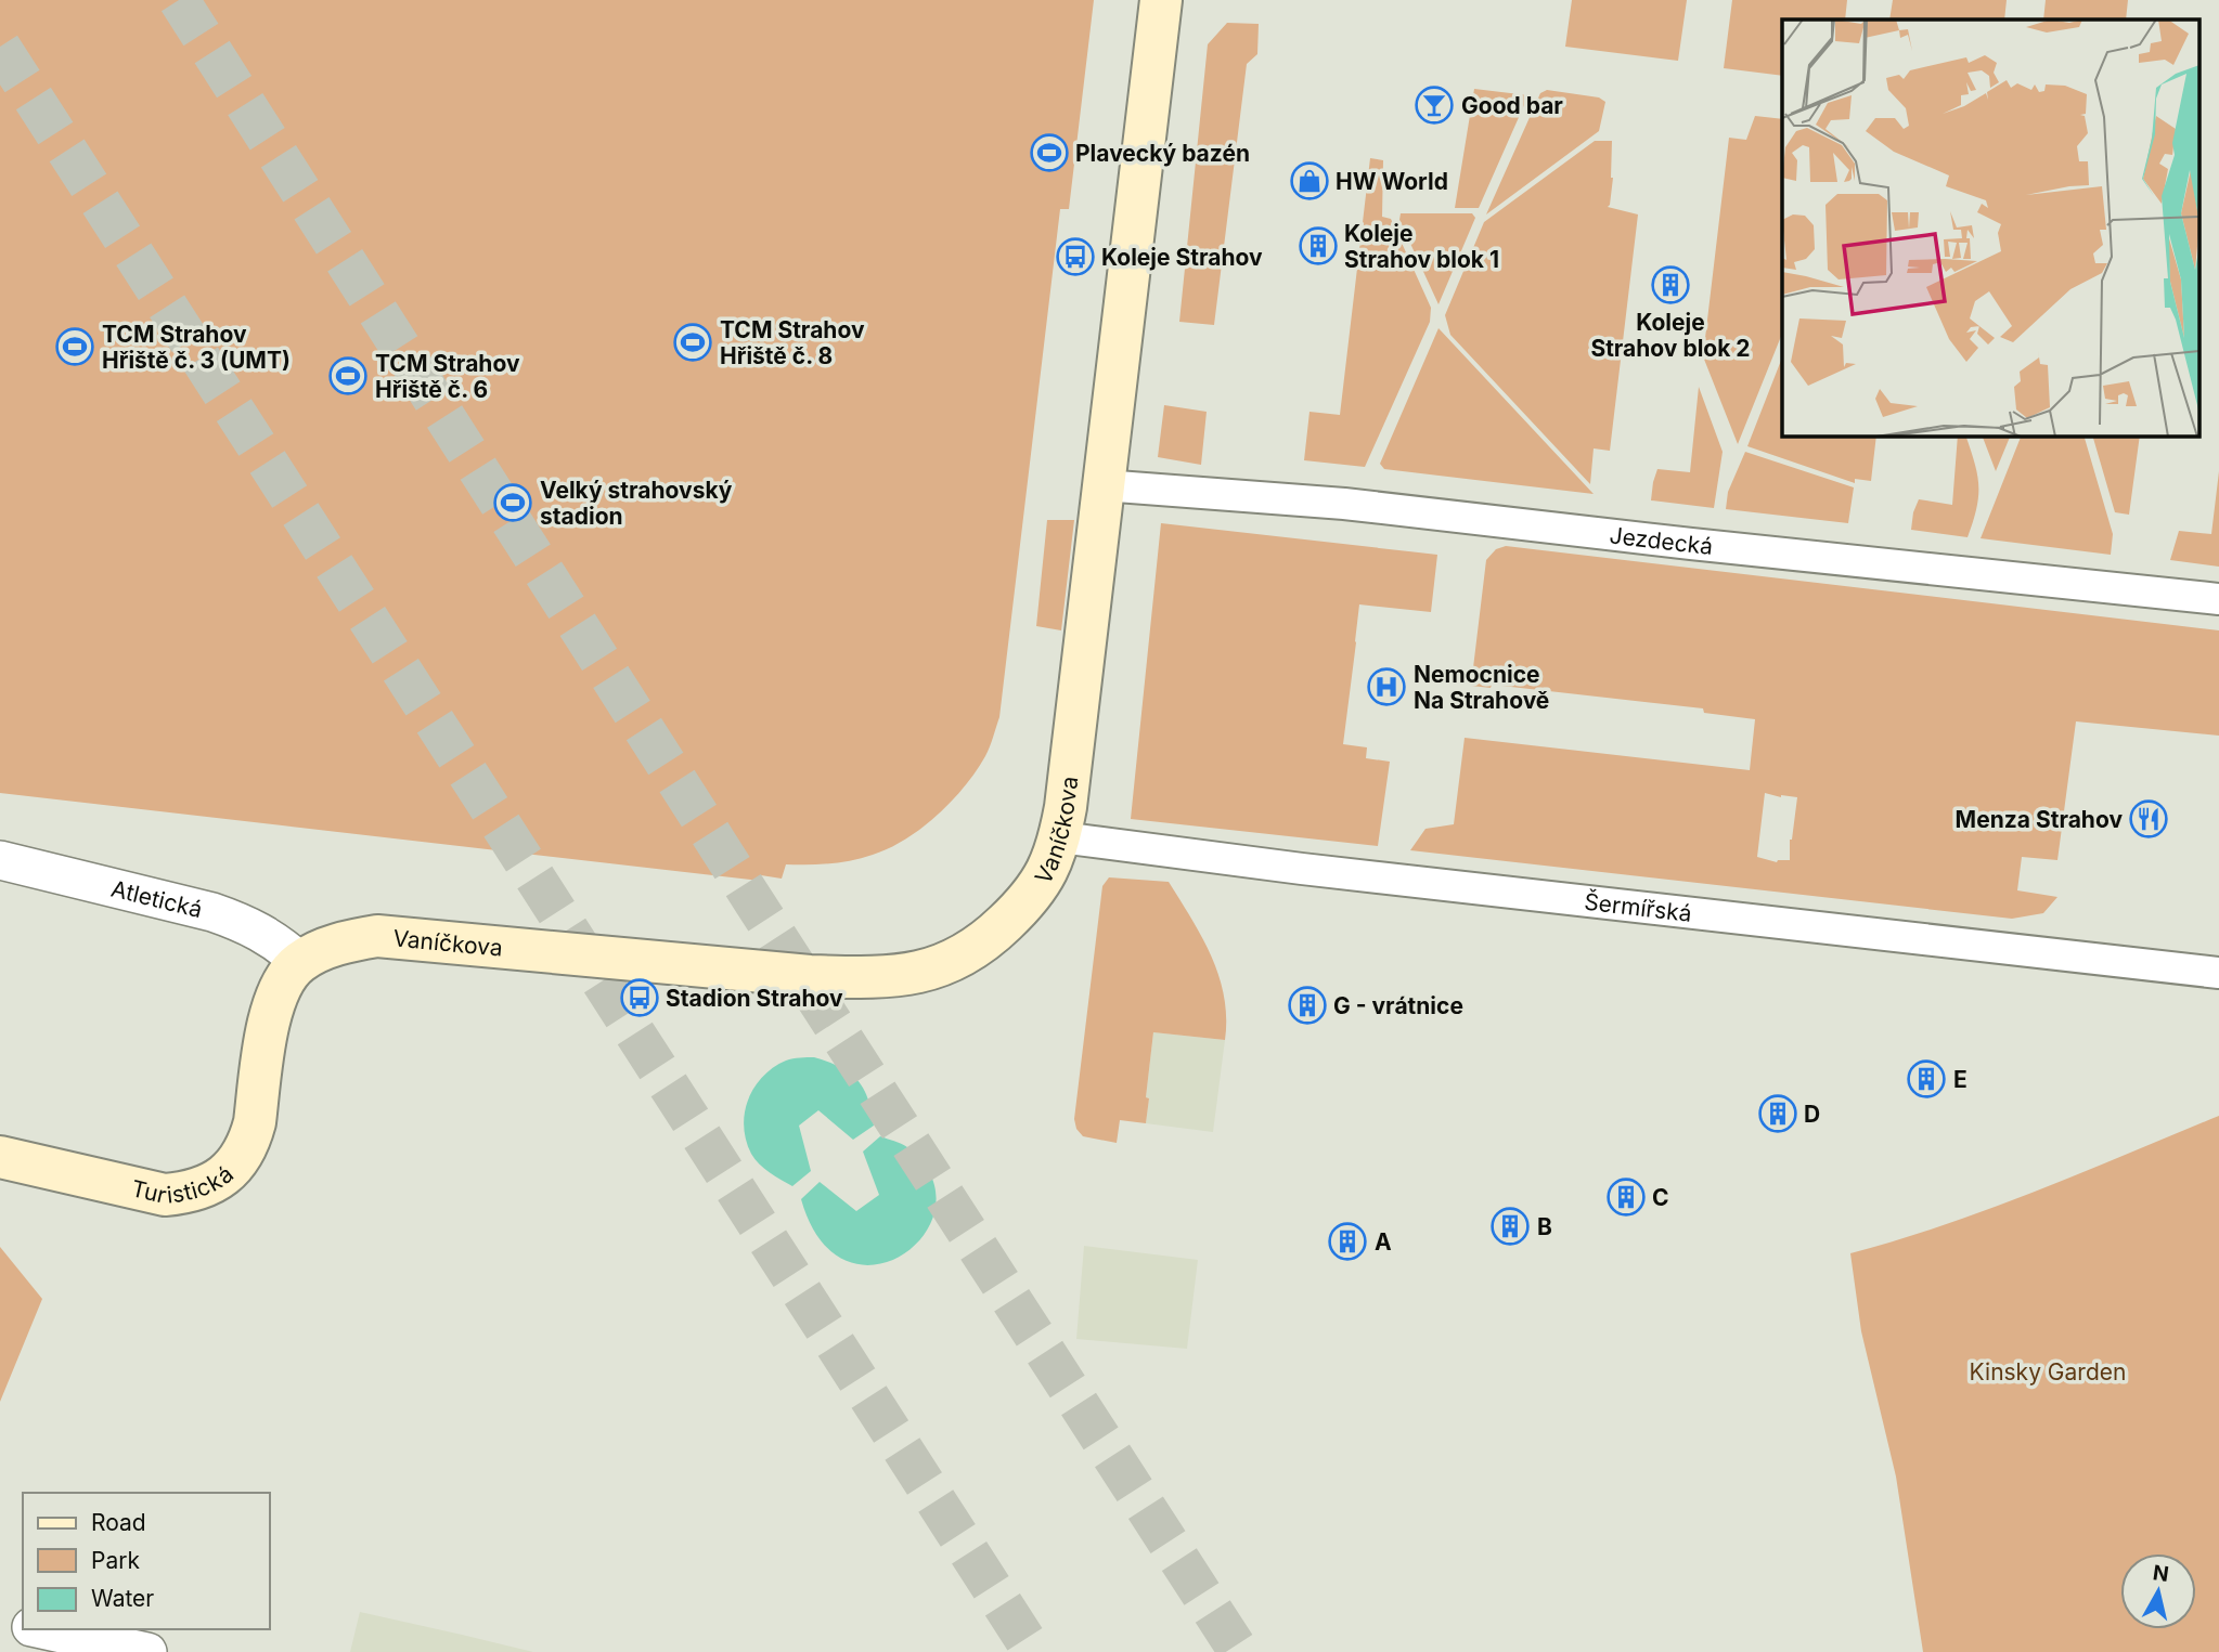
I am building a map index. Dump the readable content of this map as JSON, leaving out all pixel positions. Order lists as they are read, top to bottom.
{
  "streets": {
    "main road": ["Vaníčkova", "Turistická"],
    "street": ["Jezdecká", "Atletická", "Šermířská"]
  },
  "crossings": [
    ["Jezdecká", "Vaníčkova"],
    ["Vaníčkova", "Atletická"],
    ["Vaníčkova", "Šermířská"],
    ["Vaníčkova", "Turistická"],
    ["Atletická", "Turistická"]
  ],
  "parks": ["Kinsky Garden"],
  "places": {
    "bar": ["Good bar"],
    "sports": [
      "Plavecký bazén",
      "TCM Strahov Hřiště č. 8",
      "TCM Strahov Hřiště č. 3 (UMT)",
      "TCM Strahov Hřiště č. 6",
      "Velký strahovský stadion"
    ],
    "shop": ["HW World"],
    "building": [
      "Koleje Strahov blok 1",
      "Koleje Strahov blok 2",
      "G - vrátnice",
      "E",
      "D",
      "C",
      "B",
      "A"
    ],
    "bus stop": ["Koleje Strahov", "Stadion Strahov"],
    "hospital": ["Nemocnice Na Strahově"],
    "restaurant": ["Menza Strahov"]
  },
  "legend": ["Road", "Park", "Water"],
  "north": "top"
}
